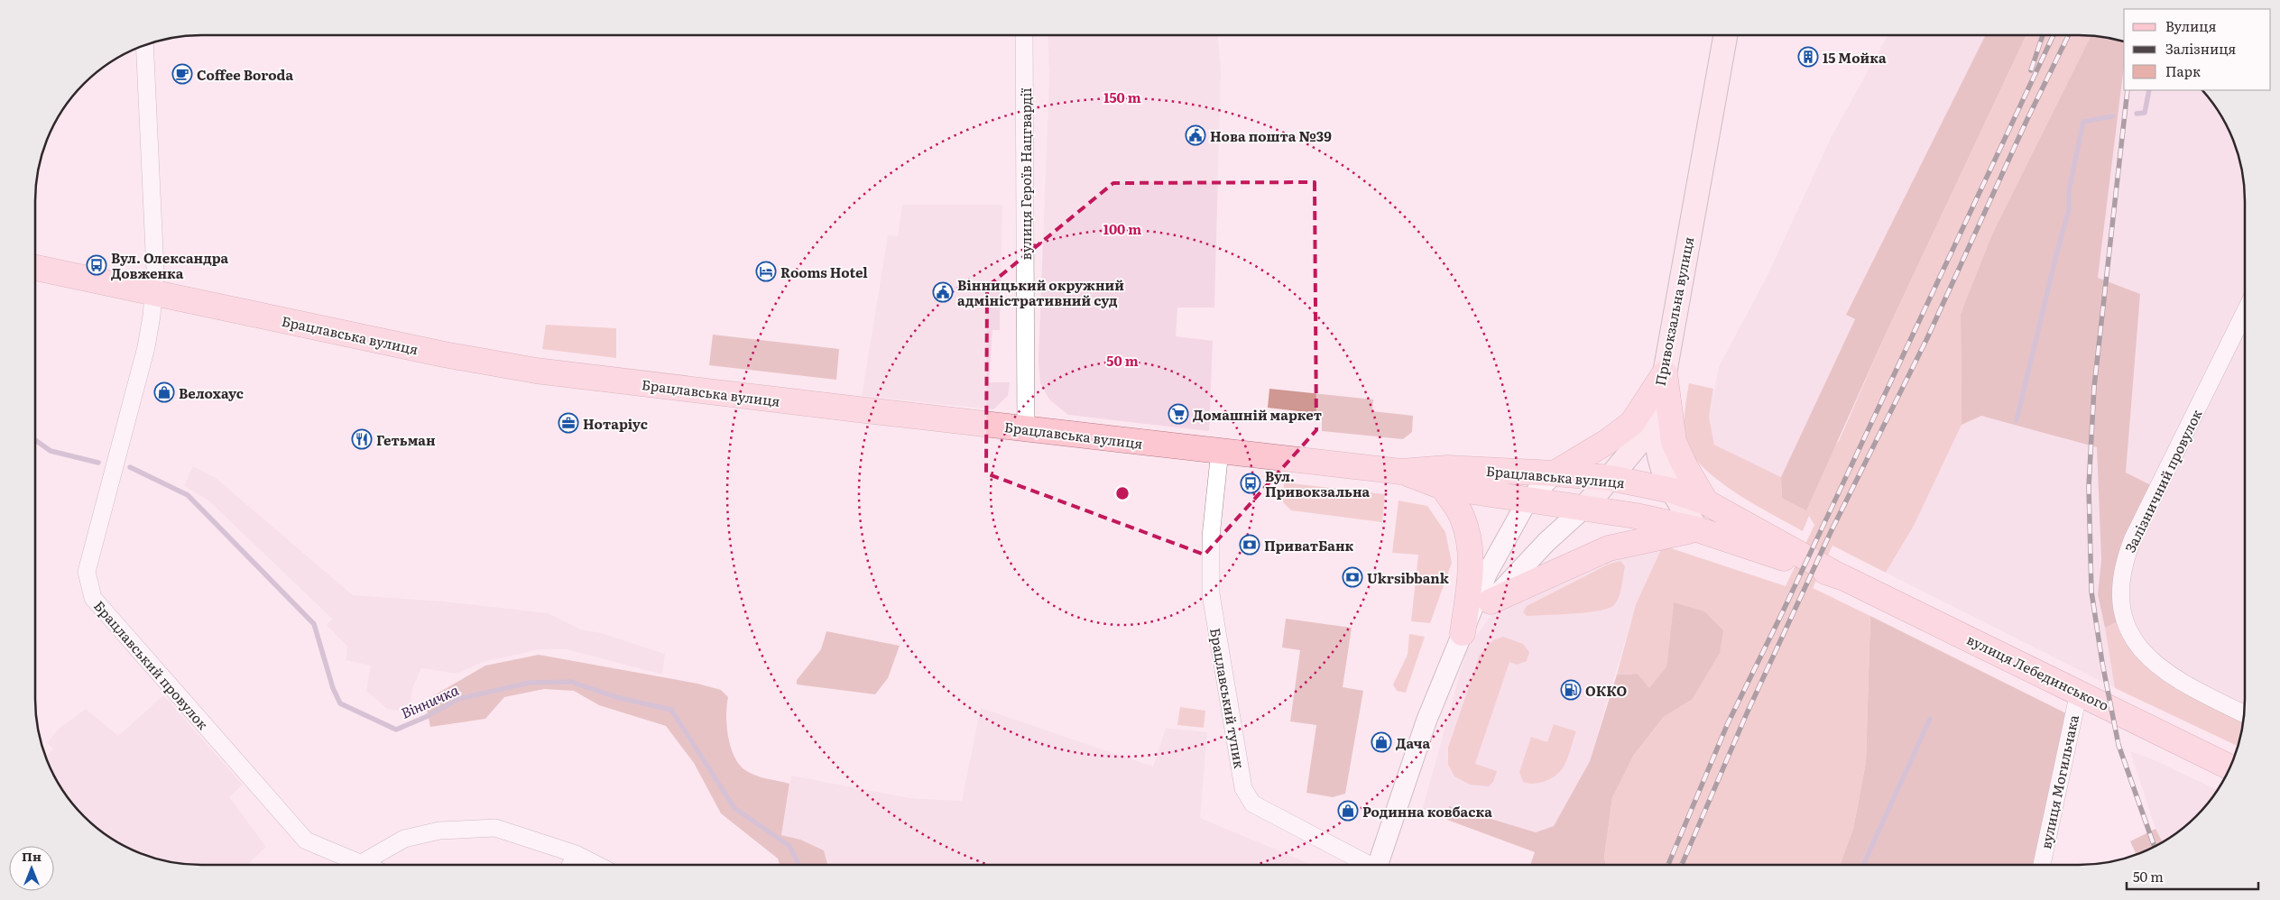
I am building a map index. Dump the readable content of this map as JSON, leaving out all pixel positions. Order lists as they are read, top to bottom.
{
  "streets": {
    "main road": ["Привокзальна вулиця", "Брацлавська вулиця", "вулиця Лебединського"],
    "street": [
      "вулиця Героїв Нацгвардії",
      "Залізничний провулок",
      "Брацлавський провулок",
      "Брацлавський тупик",
      "вулиця Могильчака"
    ]
  },
  "crossings": [
    ["вулиця Героїв Нацгвардії", "Брацлавська вулиця"],
    ["Привокзальна вулиця", "Брацлавська вулиця"],
    ["Брацлавська вулиця", "Брацлавський провулок"],
    ["Брацлавська вулиця", "вулиця Лебединського"],
    ["Брацлавська вулиця", "Брацлавський тупик"],
    ["вулиця Лебединського", "вулиця Могильчака"]
  ],
  "water": ["Вінничка"],
  "places": {
    "building": ["15 Мойка"],
    "cafe": ["Coffee Boroda"],
    "public building": ["Нова пошта №39", "Вінницький окружний адміністративний суд"],
    "bus stop": ["Вул. Олександра Довженка", "Вул. Привокзальна"],
    "hotel": ["Rooms Hotel"],
    "shop": ["Велохаус", "Дача", "Родинна ковбаска"],
    "supermarket": ["Домашній маркет"],
    "office": ["Нотаріус"],
    "restaurant": ["Гетьман"],
    "bank": ["ПриватБанк", "Ukrsibbank"],
    "fuel station": ["ОККО"]
  },
  "legend": ["Вулиця", "Залізниця", "Парк"],
  "scale_bar": "50 m",
  "north": "top",
  "rings": ["150 m", "100 m", "50 m"]
}
